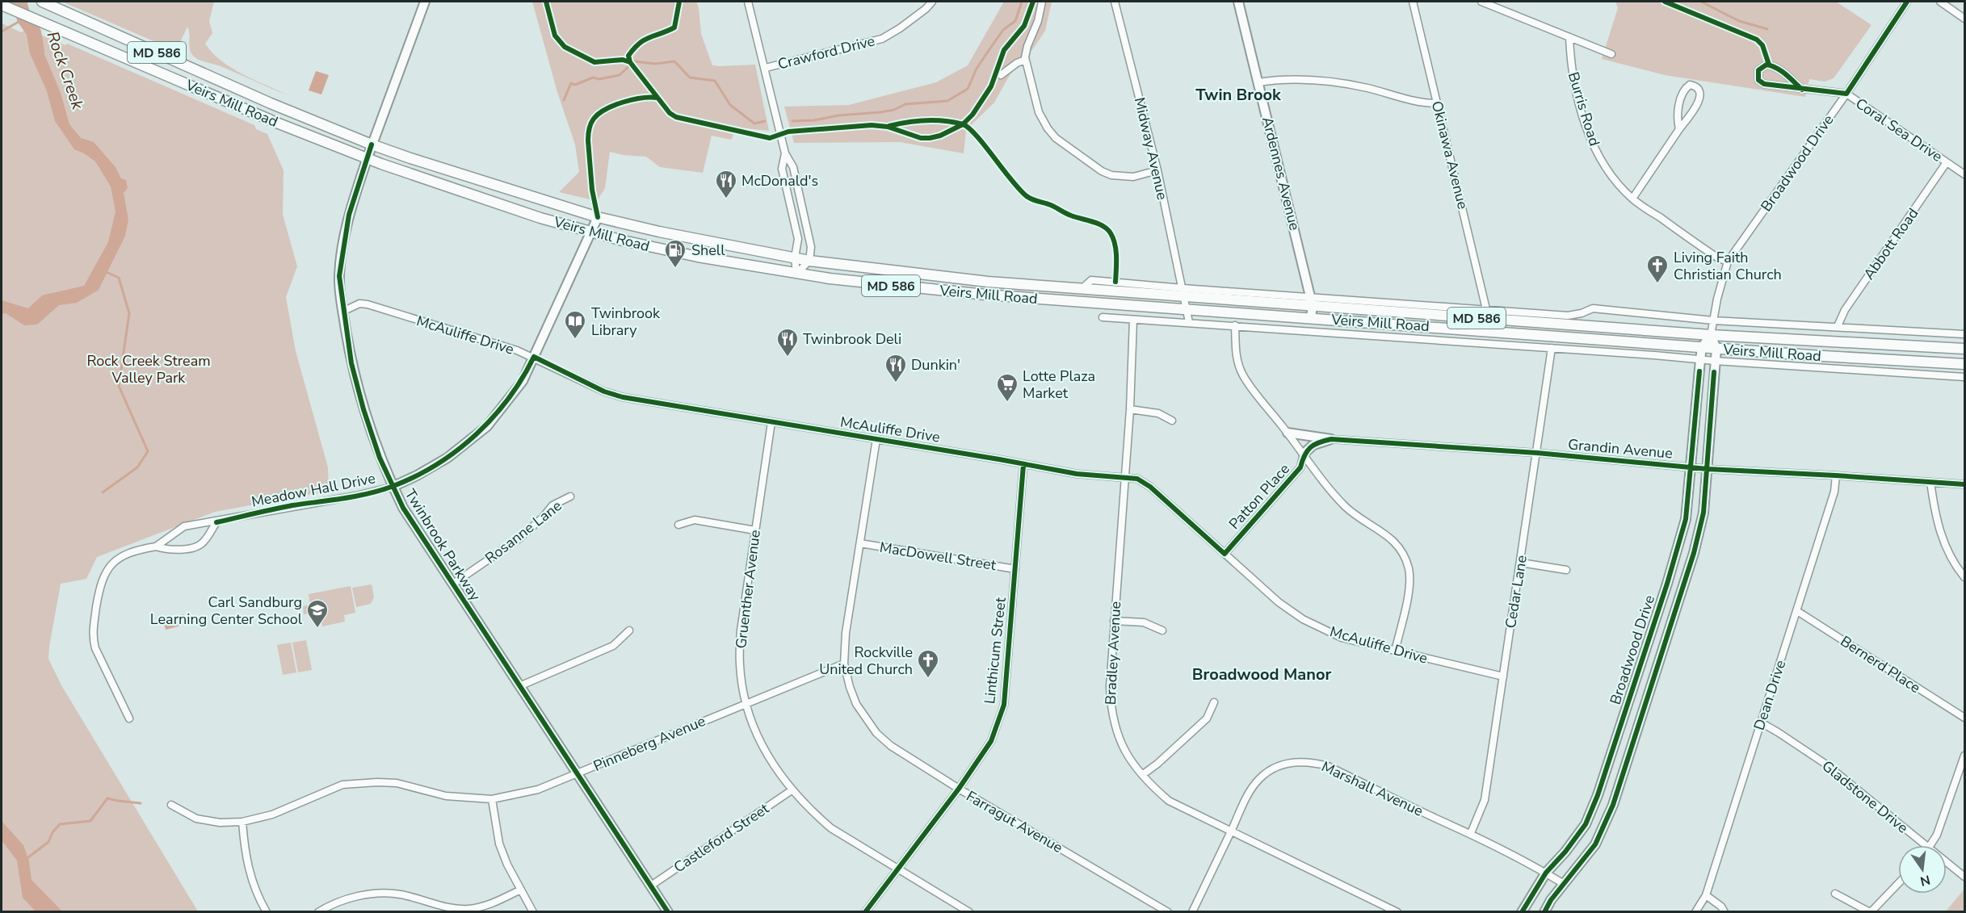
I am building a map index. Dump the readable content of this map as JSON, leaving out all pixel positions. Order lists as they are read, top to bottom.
{
  "streets": {
    "main road": ["MD 586", "Veirs Mill Road"],
    "street": [
      "Crawford Drive",
      "Burris Road",
      "Coral Sea Drive",
      "Midway Avenue",
      "Okinawa Avenue",
      "Broadwood Drive",
      "Ardennes Avenue",
      "Abbott Road",
      "McAuliffe Drive",
      "Grandin Avenue",
      "Meadow Hall Drive",
      "Patton Place",
      "Rosanne Lane",
      "Twinbrook Parkway",
      "MacDowell Street",
      "Gruenther Avenue",
      "Cedar Lane",
      "Linthicum Street",
      "Bradley Avenue",
      "Bernerd Place",
      "Dean Drive",
      "Pinneberg Avenue",
      "Marshall Avenue",
      "Gladstone Drive",
      "Farragut Avenue",
      "Castleford Street"
    ]
  },
  "crossings": [
    ["Veirs Mill Road", "Midway Avenue"],
    ["Veirs Mill Road", "Okinawa Avenue"],
    ["Veirs Mill Road", "Broadwood Drive"],
    ["Veirs Mill Road", "Ardennes Avenue"],
    ["Veirs Mill Road", "Abbott Road"],
    ["Veirs Mill Road", "Meadow Hall Drive"],
    ["Veirs Mill Road", "Twinbrook Parkway"],
    ["Veirs Mill Road", "Cedar Lane"],
    ["Veirs Mill Road", "Bradley Avenue"],
    ["Burris Road", "Broadwood Drive"],
    ["Coral Sea Drive", "Broadwood Drive"],
    ["Coral Sea Drive", "Abbott Road"],
    ["Broadwood Drive", "Grandin Avenue"],
    ["Broadwood Drive", "Marshall Avenue"],
    ["McAuliffe Drive", "Meadow Hall Drive"],
    ["McAuliffe Drive", "Patton Place"],
    ["McAuliffe Drive", "Twinbrook Parkway"],
    ["McAuliffe Drive", "Gruenther Avenue"],
    ["McAuliffe Drive", "Cedar Lane"],
    ["McAuliffe Drive", "Linthicum Street"],
    ["McAuliffe Drive", "Bradley Avenue"],
    ["McAuliffe Drive", "Farragut Avenue"],
    ["Grandin Avenue", "Patton Place"],
    ["Grandin Avenue", "Cedar Lane"],
    ["Grandin Avenue", "Dean Drive"],
    ["Meadow Hall Drive", "Twinbrook Parkway"],
    ["Rosanne Lane", "Twinbrook Parkway"],
    ["Twinbrook Parkway", "Pinneberg Avenue"],
    ["Twinbrook Parkway", "Castleford Street"],
    ["MacDowell Street", "Linthicum Street"],
    ["MacDowell Street", "Farragut Avenue"],
    ["Gruenther Avenue", "Linthicum Street"],
    ["Gruenther Avenue", "Pinneberg Avenue"],
    ["Gruenther Avenue", "Castleford Street"],
    ["Cedar Lane", "Marshall Avenue"],
    ["Linthicum Street", "Farragut Avenue"],
    ["Bradley Avenue", "Marshall Avenue"],
    ["Bernerd Place", "Dean Drive"],
    ["Dean Drive", "Gladstone Drive"],
    ["Pinneberg Avenue", "Farragut Avenue"]
  ],
  "districts": ["Twin Brook", "Broadwood Manor"],
  "water": ["Rock Creek"],
  "parks": ["Rock Creek Stream Valley Park"],
  "places": {
    "restaurant": ["McDonald's", "Twinbrook Deli", "Dunkin'"],
    "fuel station": ["Shell"],
    "church": ["Living Faith Christian Church", "Rockville United Church"],
    "library": ["Twinbrook Library"],
    "supermarket": ["Lotte Plaza Market"],
    "school or university": ["Carl Sandburg Learning Center School"]
  },
  "north": "bottom"
}
